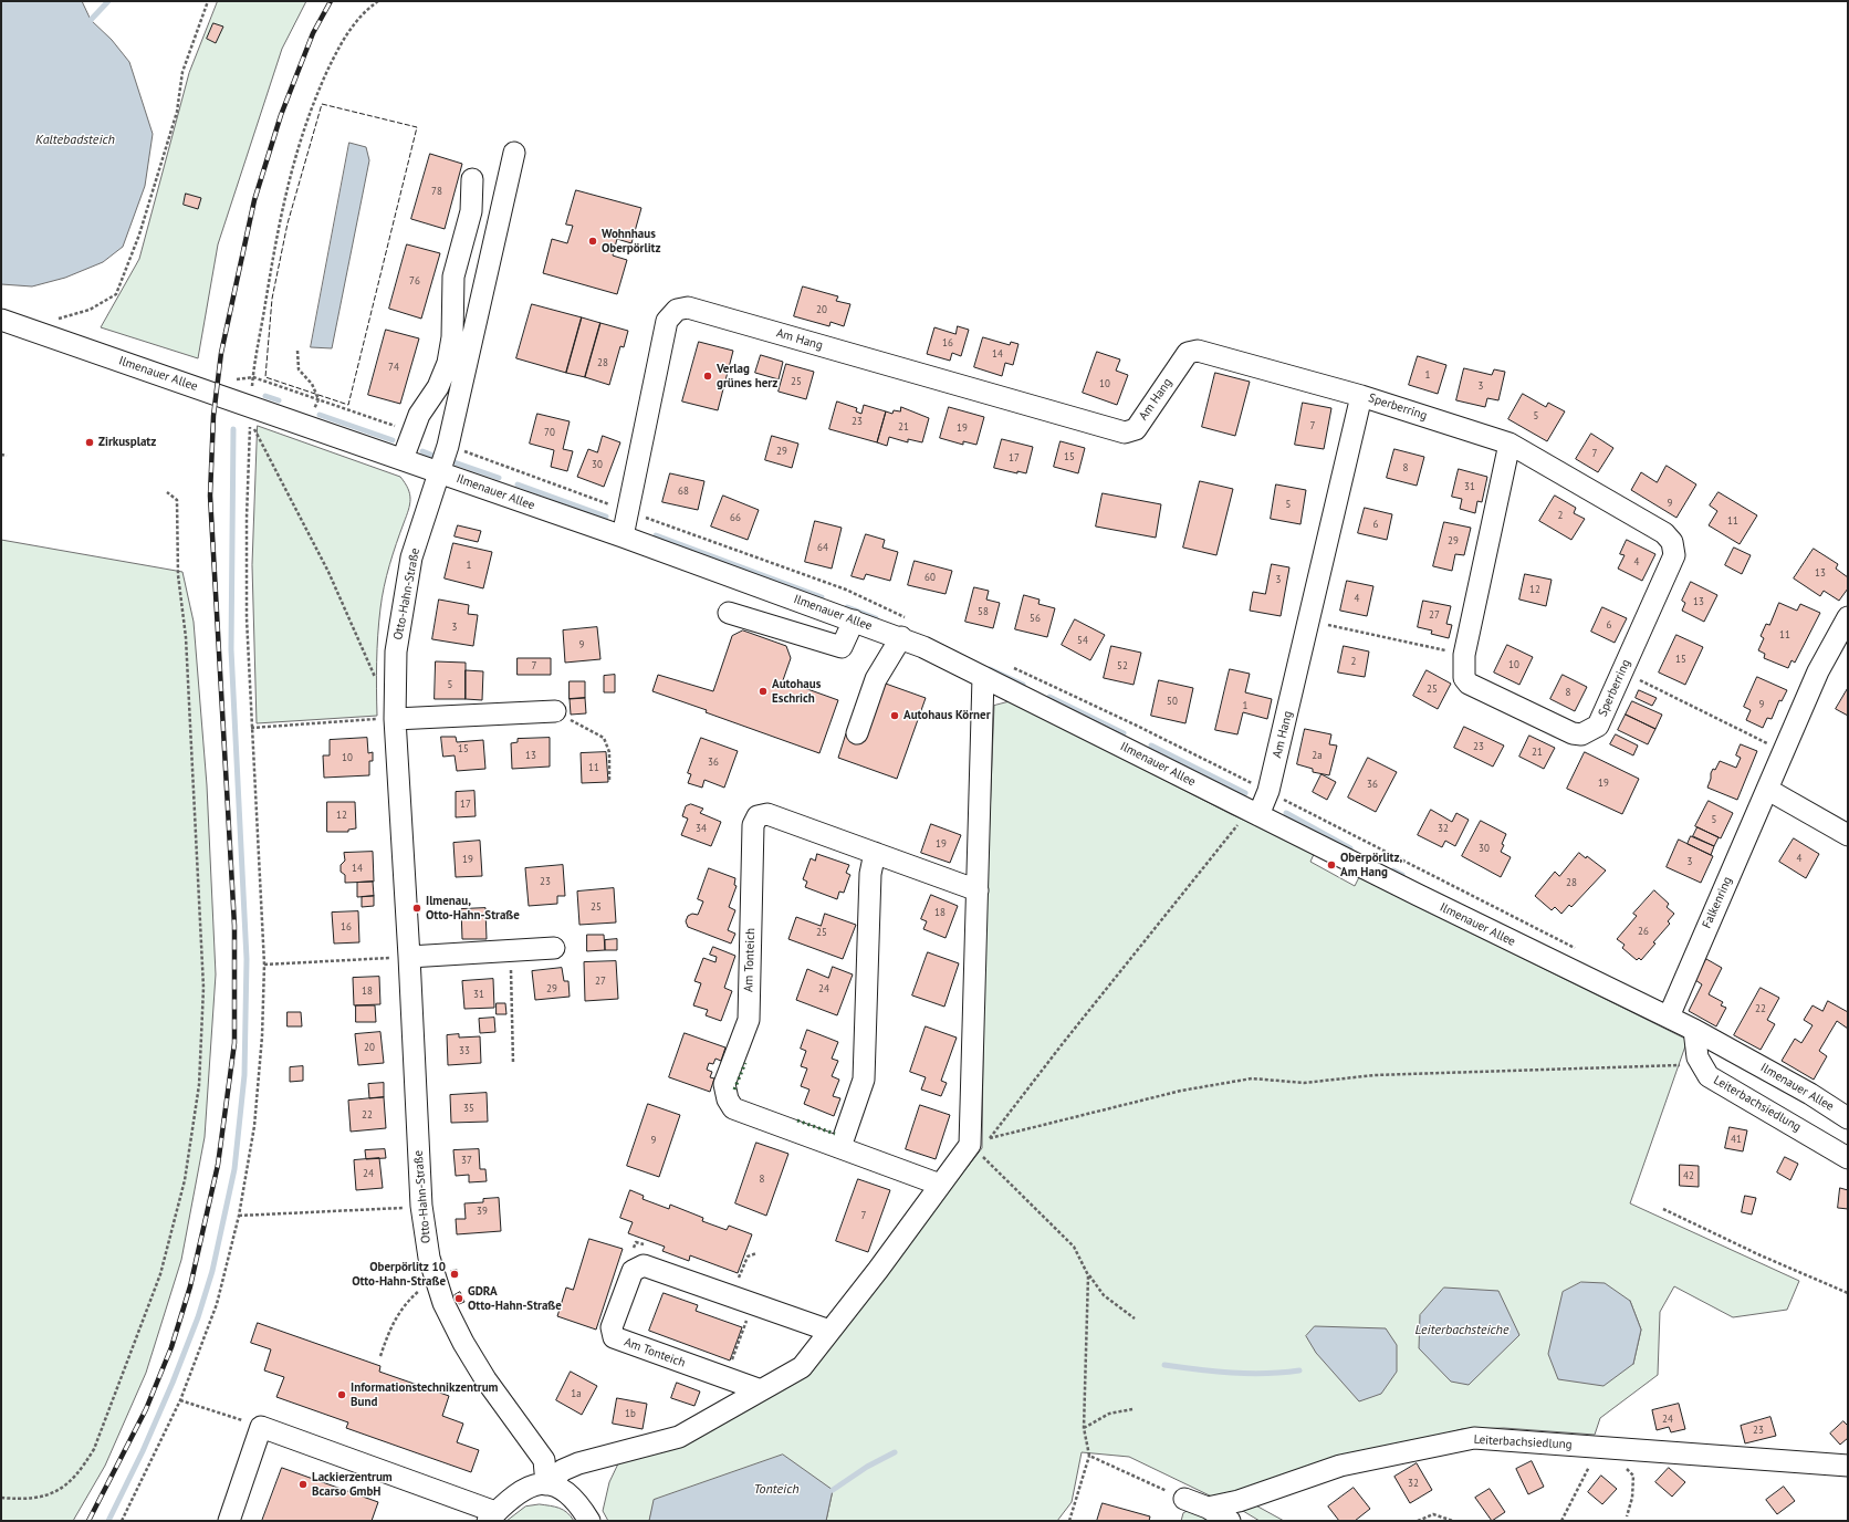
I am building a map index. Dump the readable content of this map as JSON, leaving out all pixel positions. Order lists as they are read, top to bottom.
{
  "streets": {
    "street": [
      "Am Hang",
      "Ilmenauer Allee",
      "Sperberring",
      "Otto-Hahn-Straße",
      "Falkenring",
      "Am Tonteich",
      "Leiterbachsiedlung"
    ]
  },
  "crossings": [
    ["Am Hang", "Ilmenauer Allee"],
    ["Am Hang", "Sperberring"],
    ["Ilmenauer Allee", "Otto-Hahn-Straße"],
    ["Ilmenauer Allee", "Falkenring"],
    ["Ilmenauer Allee", "Leiterbachsiedlung"]
  ],
  "water": ["Kaltebadsteich", "Leiterbachsteiche", "Tonteich"],
  "places": [
    "Wohnhaus Oberpörlitz",
    "Verlag grünes herz",
    "Zirkusplatz",
    "Autohaus Eschrich",
    "Autohaus Körner",
    "Oberpörlitz, Am Hang",
    "Ilmenau, Otto-Hahn-Straße",
    "Oberpörlitz 10 Otto-Hahn-Straße",
    "GDRA Otto-Hahn-Straße",
    "Informationstechnikzentrum Bund",
    "Lackierzentrum Bcarso GmbH"
  ],
  "house_numbers": [
    "78",
    "76",
    "20",
    "16",
    "14",
    "28",
    "74",
    "1",
    "25",
    "10",
    "3",
    "5",
    "23",
    "7",
    "21",
    "19",
    "70",
    "29",
    "7",
    "15",
    "17",
    "30",
    "8",
    "31",
    "68",
    "9",
    "5",
    "2",
    "66",
    "11",
    "6",
    "29",
    "64",
    "4",
    "1",
    "13",
    "60",
    "3",
    "12",
    "4",
    "13",
    "58",
    "27",
    "56",
    "6",
    "3",
    "11",
    "54",
    "9",
    "15",
    "2",
    "10",
    "7",
    "52",
    "5",
    "25",
    "8",
    "50",
    "9",
    "1",
    "23",
    "15",
    "21",
    "13",
    "2a",
    "10",
    "36",
    "11",
    "19",
    "36",
    "17",
    "12",
    "5",
    "34",
    "32",
    "19",
    "30",
    "4",
    "19",
    "3",
    "14",
    "23",
    "28",
    "25",
    "18",
    "16",
    "26",
    "25",
    "27",
    "29",
    "24",
    "18",
    "31",
    "22",
    "20",
    "33",
    "35",
    "22",
    "41",
    "9",
    "37",
    "24",
    "42",
    "8",
    "39",
    "7",
    "1a",
    "1b",
    "24",
    "23",
    "32"
  ]
}
